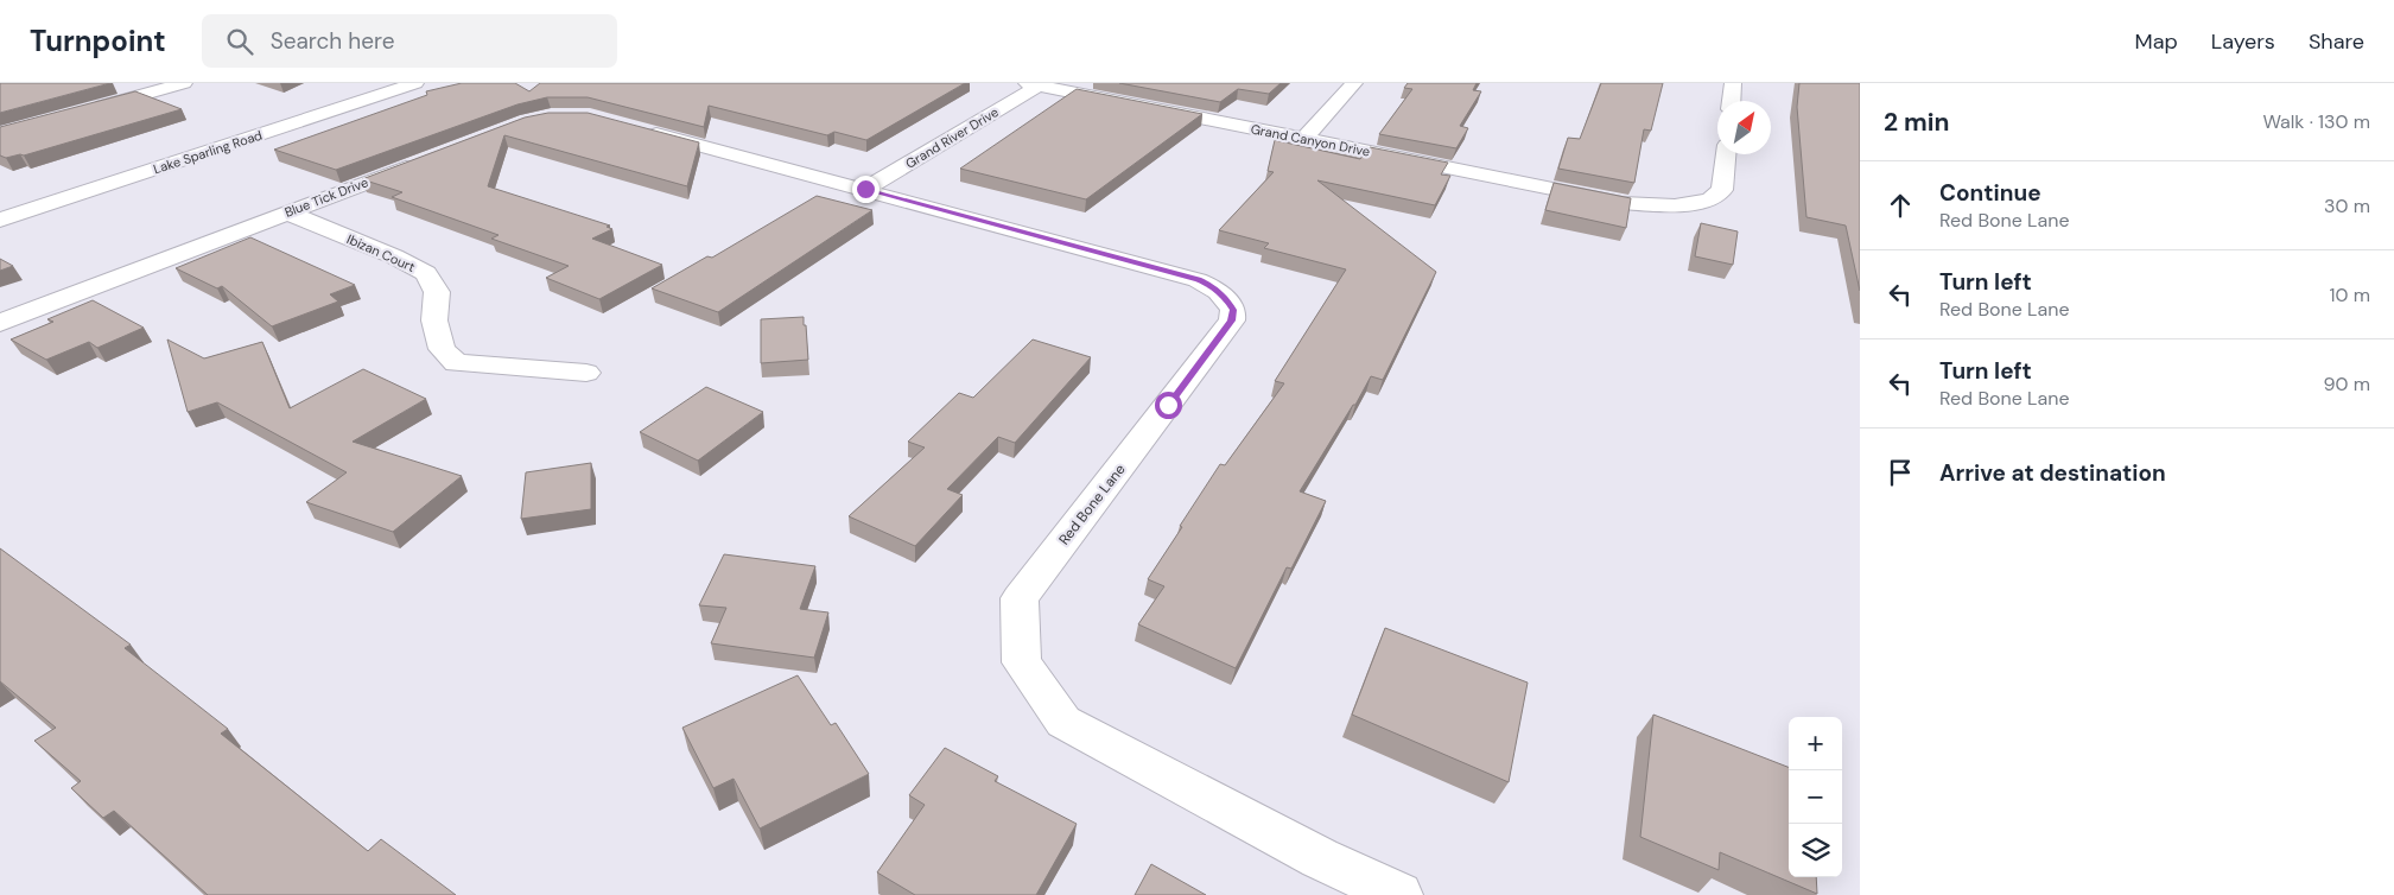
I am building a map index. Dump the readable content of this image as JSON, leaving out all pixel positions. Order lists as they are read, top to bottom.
{
  "streets": {
    "street": [
      "Grand River Drive",
      "Grand Canyon Drive",
      "Lake Sparling Road",
      "Blue Tick Drive",
      "Ibizan Court",
      "Red Bone Lane"
    ]
  },
  "crossings": [
    ["Grand River Drive", "Grand Canyon Drive"],
    ["Grand River Drive", "Red Bone Lane"],
    ["Blue Tick Drive", "Ibizan Court"]
  ],
  "north": "top right",
  "page": {
    "header": "Turnpoint",
    "search": "Search here",
    "nav": ["Map", "Layers", "Share"],
    "heading": ["2 min", "Walk · 130 m"],
    "list": [
      ["Continue", "Red Bone Lane", "30 m"],
      ["Turn left", "Red Bone Lane", "10 m"],
      ["Turn left", "Red Bone Lane", "90 m"],
      "Arrive at destination"
    ],
    "map_buttons": ["+", "−"]
  }
}
